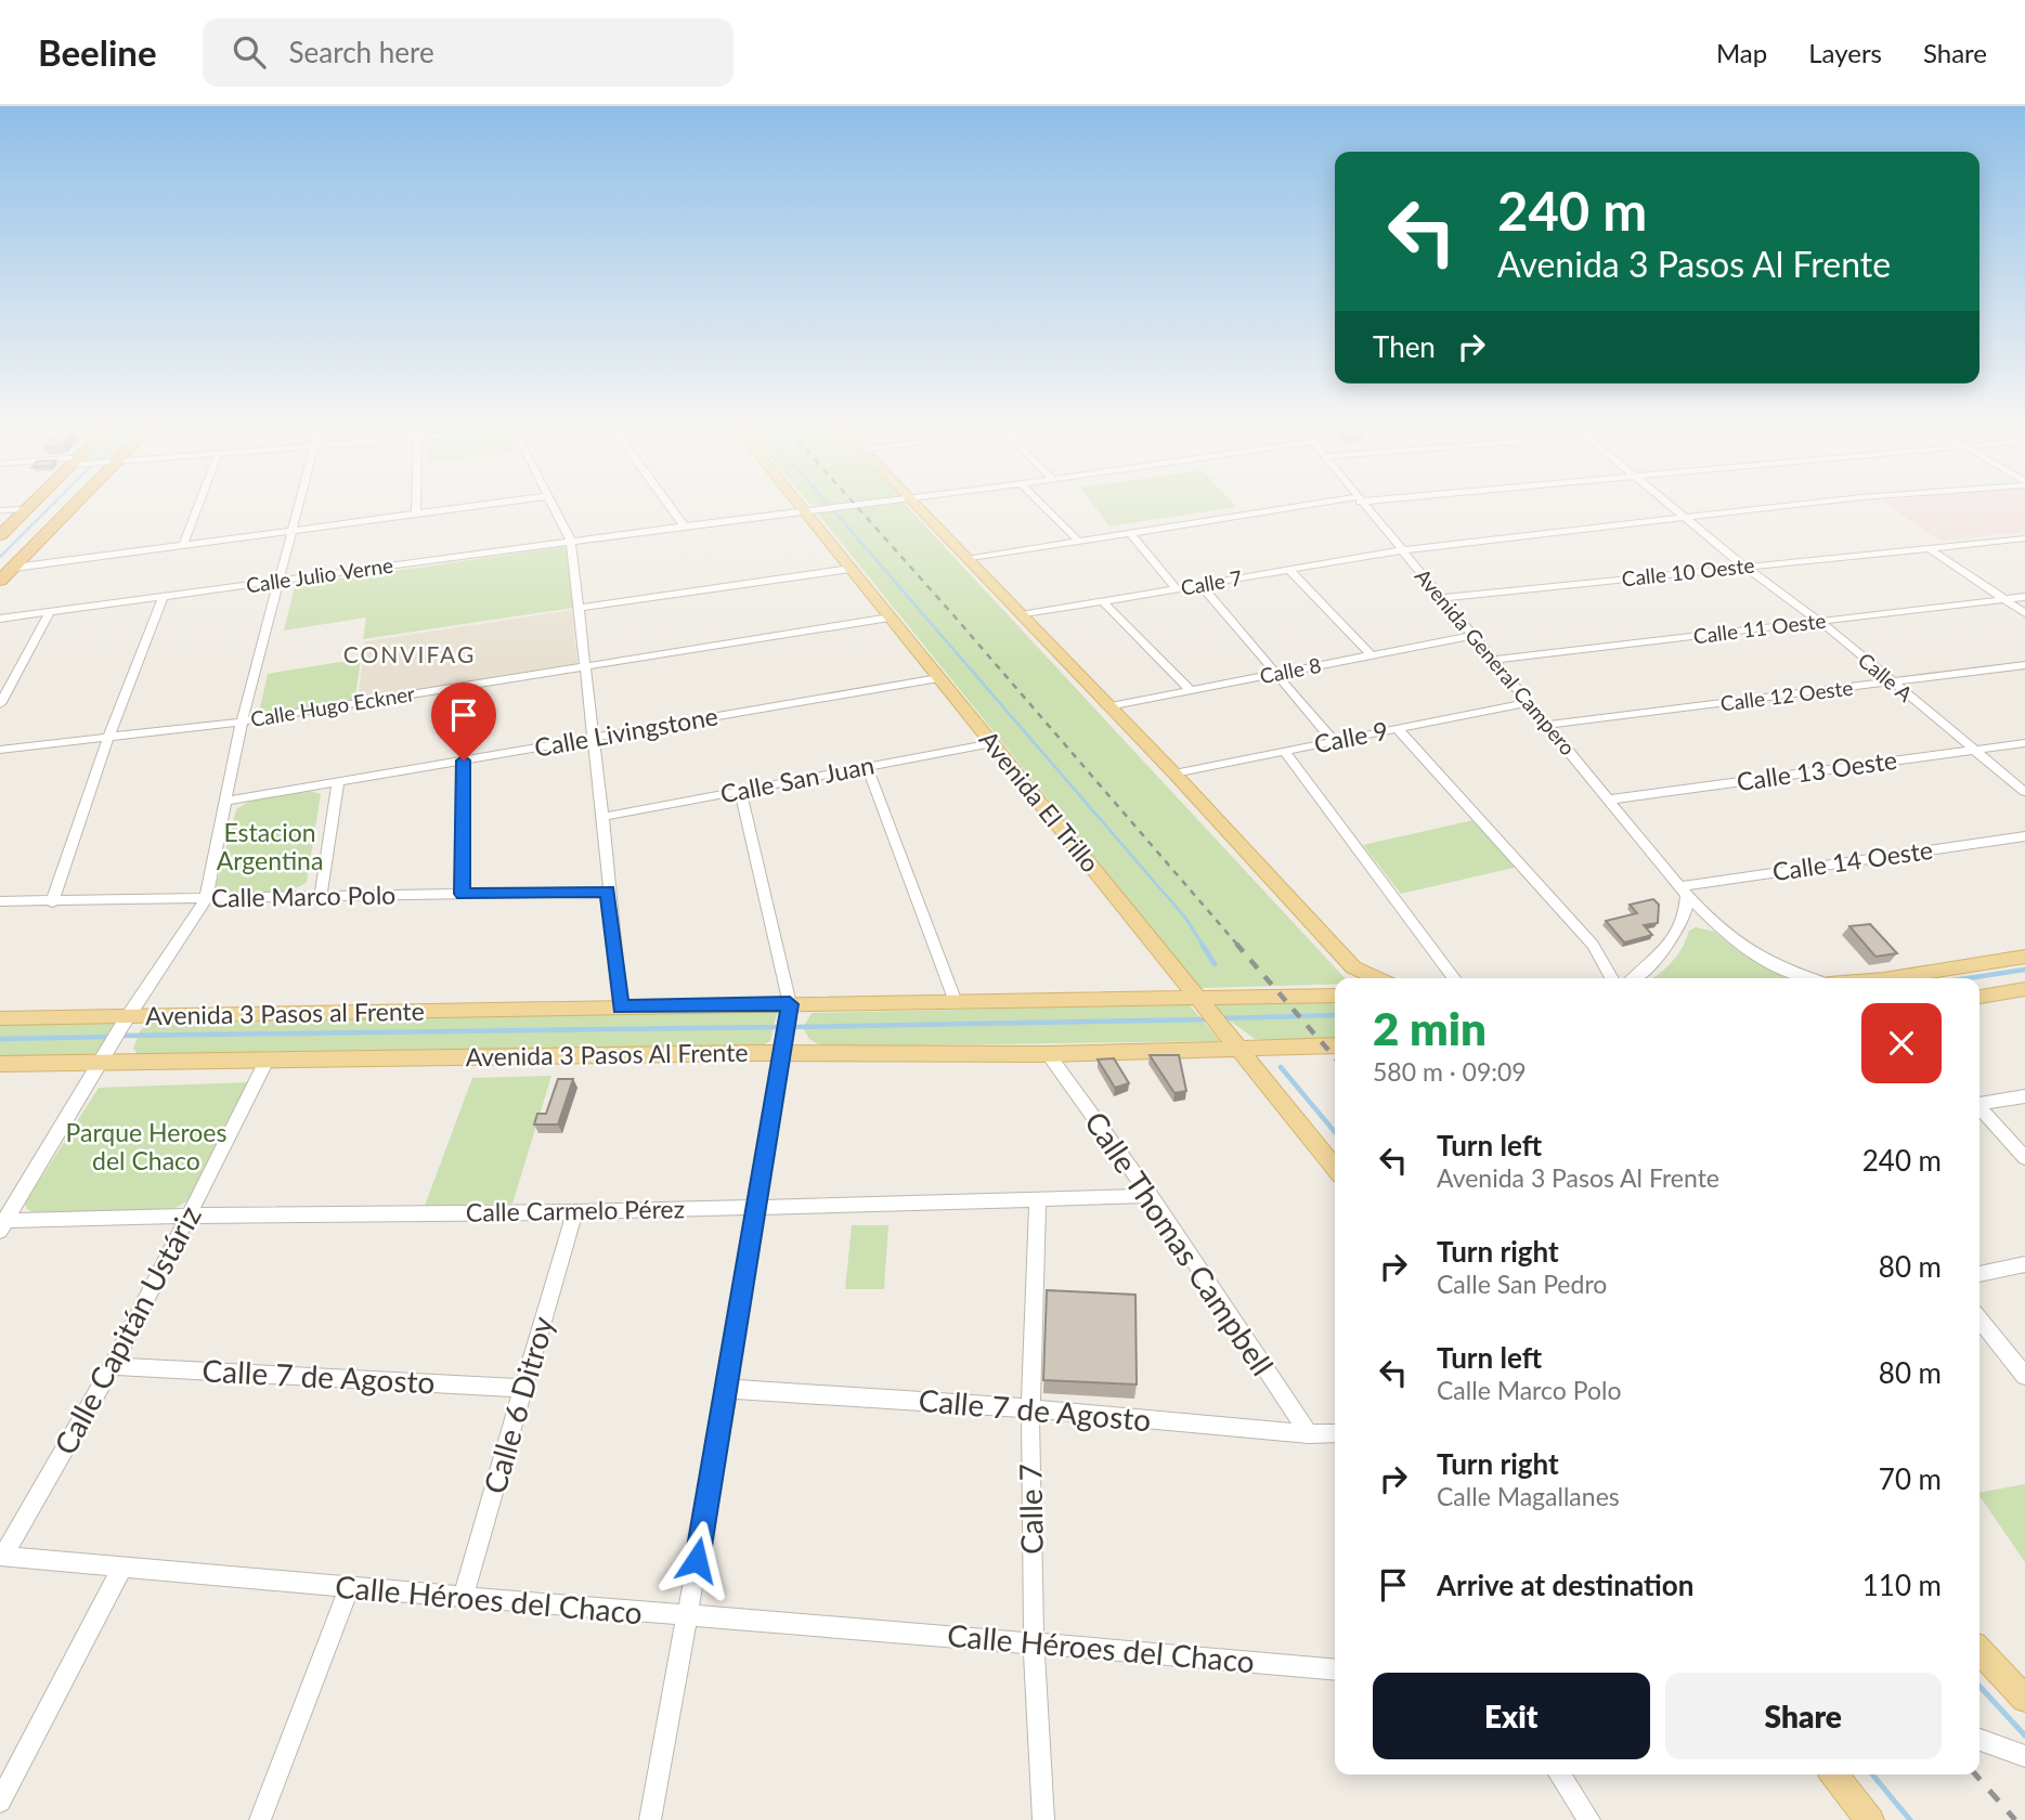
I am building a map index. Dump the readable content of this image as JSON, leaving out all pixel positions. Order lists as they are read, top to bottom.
{
  "streets": {
    "main road": ["Avenida El Trillo", "Avenida 3 Pasos al Frente", "Avenida 3 Pasos Al Frente"],
    "street": [
      "Calle 10 Oeste",
      "Calle Julio Verne",
      "Calle 7",
      "Calle 11 Oeste",
      "Avenida General Campero",
      "Calle 8",
      "Calle A",
      "Calle 12 Oeste",
      "Calle Hugo Eckner",
      "Calle Livingstone",
      "Calle 9",
      "Calle 13 Oeste",
      "Calle San Juan",
      "Calle 14 Oeste",
      "Calle Marco Polo",
      "Calle Carmelo Pérez",
      "Calle Thomas Campbell",
      "Calle Capitán Ustáriz",
      "Calle 7 de Agosto",
      "Calle 6 Ditroy",
      "Calle Héroes del Chaco"
    ]
  },
  "crossings": [
    ["Calle 10 Oeste", "Avenida General Campero"],
    ["Calle 10 Oeste", "Calle A"],
    ["Calle Julio Verne", "Avenida El Trillo"],
    ["Calle 7", "Avenida General Campero"],
    ["Calle 7", "Calle Carmelo Pérez"],
    ["Calle 7", "Calle 7 de Agosto"],
    ["Calle 7", "Calle Héroes del Chaco"],
    ["Calle 11 Oeste", "Avenida General Campero"],
    ["Calle 11 Oeste", "Calle A"],
    ["Avenida General Campero", "Calle 8"],
    ["Avenida General Campero", "Calle 12 Oeste"],
    ["Avenida General Campero", "Calle 9"],
    ["Avenida General Campero", "Calle 13 Oeste"],
    ["Avenida General Campero", "Calle 14 Oeste"],
    ["Calle A", "Calle 12 Oeste"],
    ["Calle A", "Calle 13 Oeste"],
    ["Calle Hugo Eckner", "Avenida El Trillo"],
    ["Calle Livingstone", "Avenida El Trillo"],
    ["Calle San Juan", "Avenida El Trillo"],
    ["Avenida El Trillo", "Avenida 3 Pasos Al Frente"],
    ["Avenida 3 Pasos al Frente", "Avenida 3 Pasos Al Frente"],
    ["Avenida 3 Pasos Al Frente", "Calle Thomas Campbell"],
    ["Avenida 3 Pasos Al Frente", "Calle Capitán Ustáriz"],
    ["Calle Carmelo Pérez", "Calle Thomas Campbell"],
    ["Calle Carmelo Pérez", "Calle Capitán Ustáriz"],
    ["Calle Carmelo Pérez", "Calle 6 Ditroy"],
    ["Calle Thomas Campbell", "Calle 7 de Agosto"],
    ["Calle Capitán Ustáriz", "Calle 7 de Agosto"],
    ["Calle Capitán Ustáriz", "Calle Héroes del Chaco"],
    ["Calle 7 de Agosto", "Calle 6 Ditroy"],
    ["Calle 6 Ditroy", "Calle Héroes del Chaco"]
  ],
  "districts": ["CONVIFAG"],
  "parks": ["Estacion Argentina", "Parque Heroes del Chaco"],
  "page": {
    "header": "Beeline",
    "search": "Search here",
    "nav": ["Map", "Layers", "Share"],
    "turn": ["240 m", "Avenida 3 Pasos Al Frente"],
    "then": "Then",
    "heading": ["2 min", "580 m · 09:09"],
    "list": [
      {
        "name": "Turn left",
        "note": "Avenida 3 Pasos Al Frente",
        "value": "240 m"
      },
      {
        "name": "Turn right",
        "note": "Calle San Pedro",
        "value": "80 m"
      },
      {
        "name": "Turn left",
        "note": "Calle Marco Polo",
        "value": "80 m"
      },
      {
        "name": "Turn right",
        "note": "Calle Magallanes",
        "value": "70 m"
      },
      {
        "name": "Arrive at destination",
        "value": "110 m"
      }
    ],
    "buttons": ["Exit", "Share"]
  }
}
